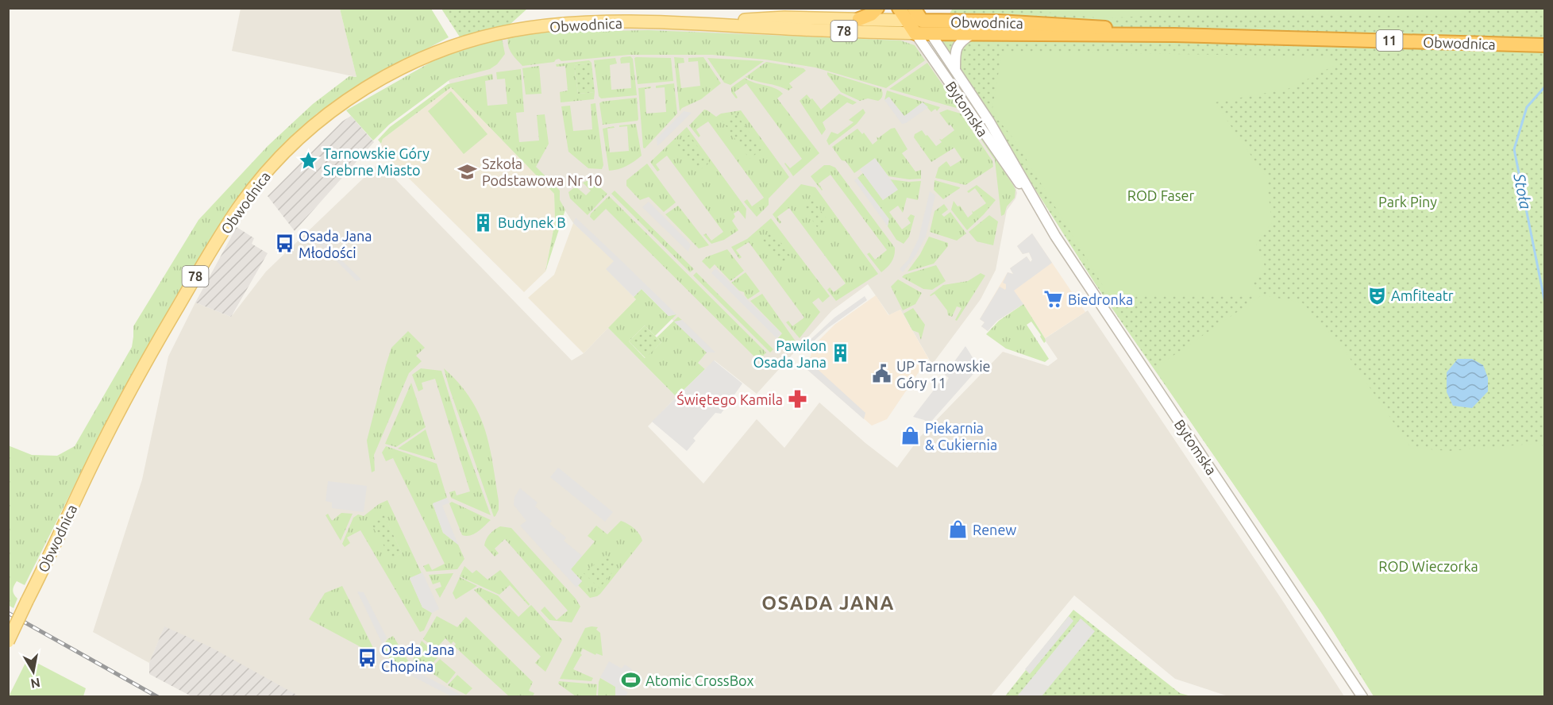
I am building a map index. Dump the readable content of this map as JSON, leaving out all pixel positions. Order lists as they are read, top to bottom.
{
  "streets": {
    "highway": ["Obwodnica", "11", "Bytomska"],
    "main road": ["78"]
  },
  "crossings": [
    ["Obwodnica", "Bytomska"]
  ],
  "districts": ["OSADA JANA"],
  "water": ["Stoła"],
  "parks": ["ROD Faser", "Park Piny", "ROD Wieczorka"],
  "places": {
    "place": ["Tarnowskie Góry Srebrne Miasto"],
    "school or university": ["Szkoła Podstawowa Nr 10"],
    "building": ["Budynek B", "Pawilon Osada Jana"],
    "bus stop": ["Osada Jana Młodości", "Osada Jana Chopina"],
    "theatre": ["Amfiteatr"],
    "supermarket": ["Biedronka"],
    "public building": ["UP Tarnowskie Góry 11"],
    "pharmacy": ["Świętego Kamila"],
    "shop": ["Piekarnia & Cukiernia", "Renew"],
    "sports": ["Atomic CrossBox"]
  },
  "north": "bottom"
}
